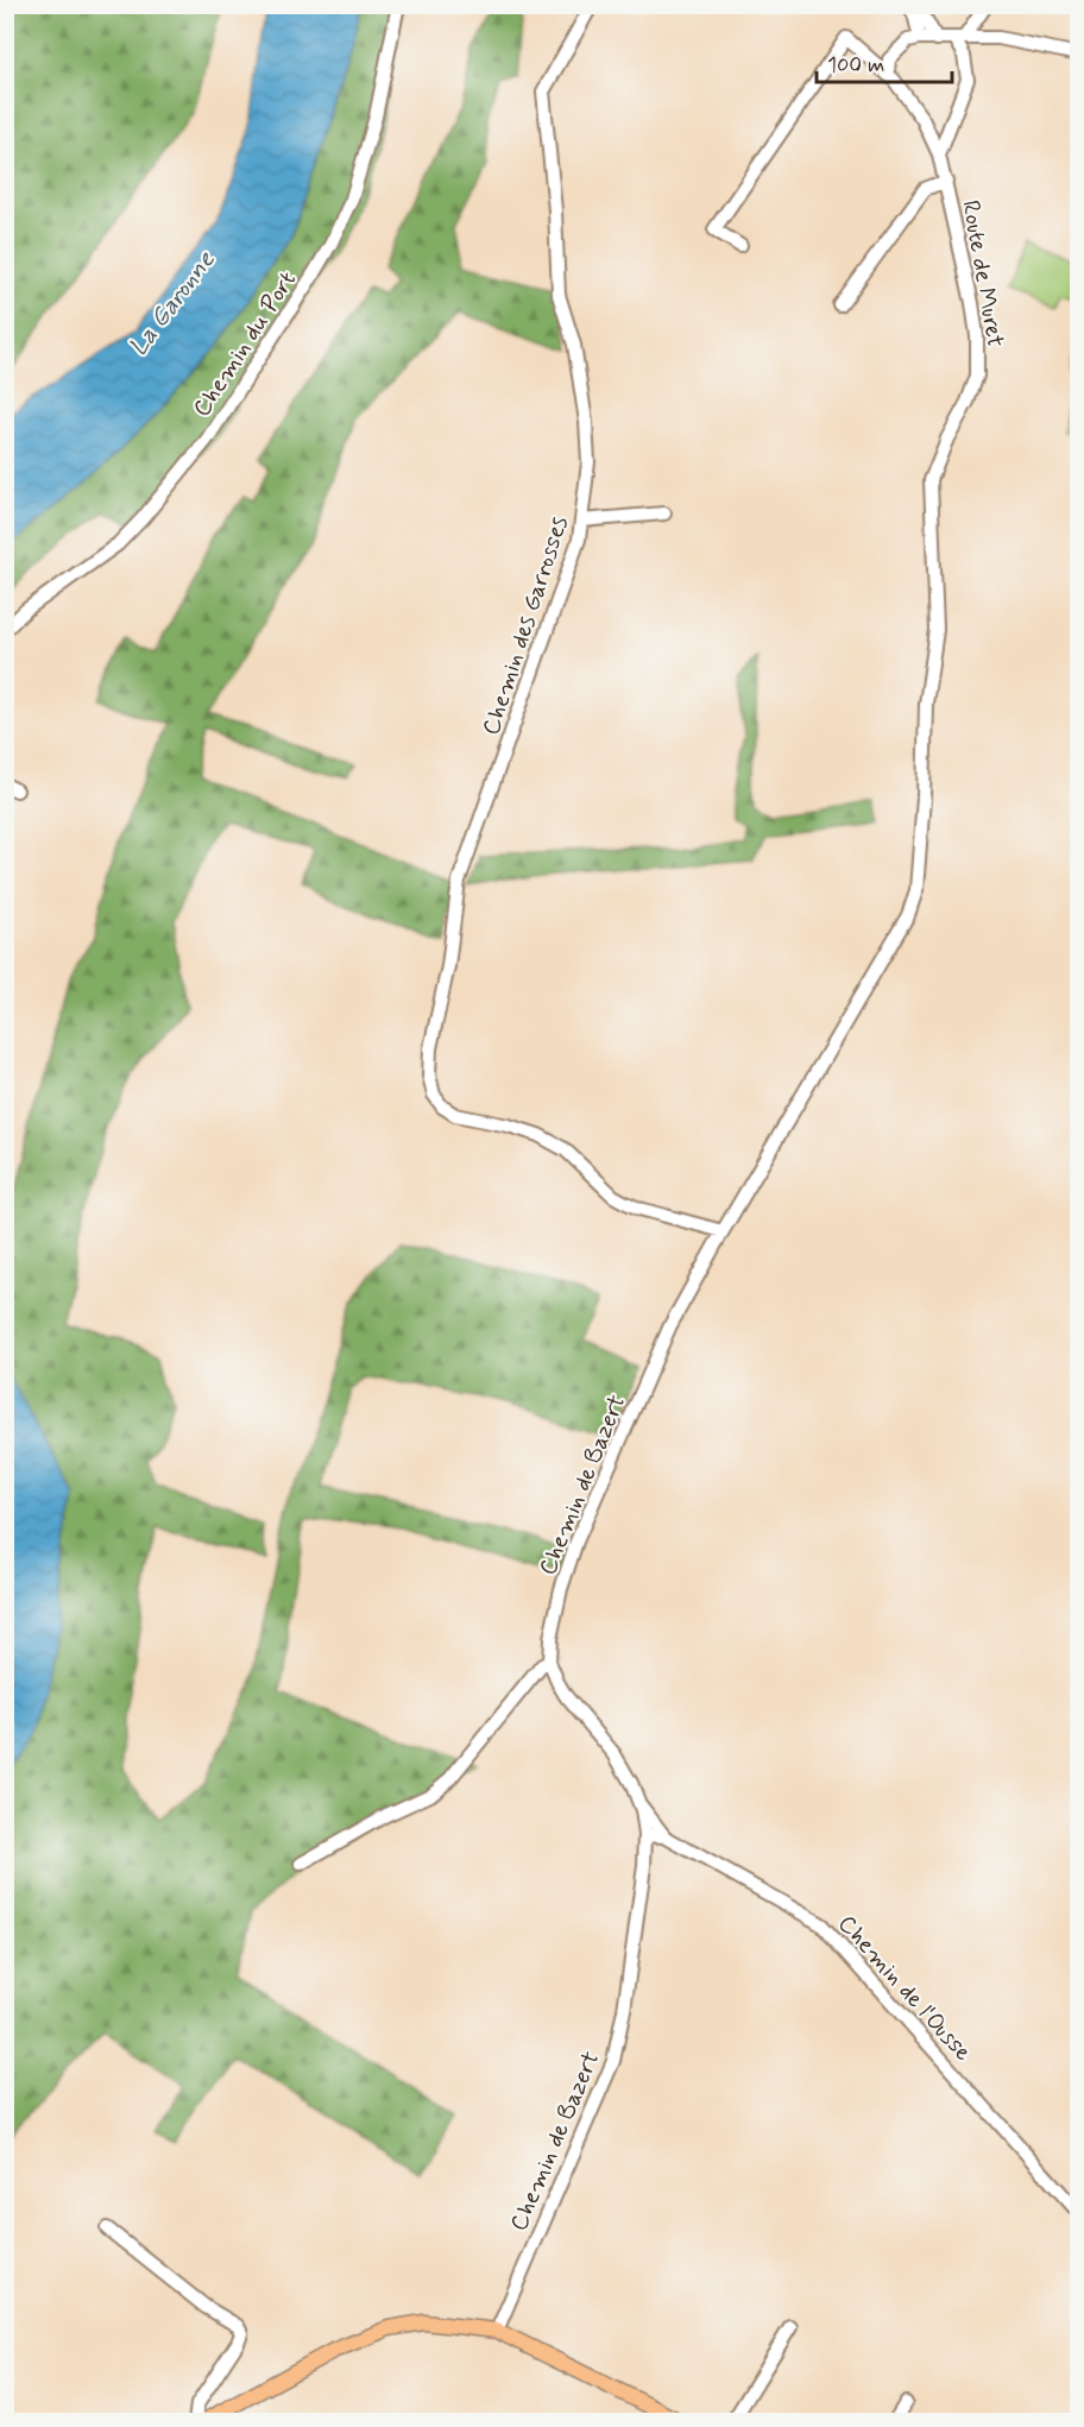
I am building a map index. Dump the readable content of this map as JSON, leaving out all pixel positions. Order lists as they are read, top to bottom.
{
  "streets": {
    "street": [
      "Route de Muret",
      "Chemin du Port",
      "Chemin des Garrosses",
      "Chemin de Bazert",
      "Chemin de l'Ousse"
    ]
  },
  "crossings": [
    ["Route de Muret", "Chemin de Bazert"],
    ["Chemin des Garrosses", "Chemin de Bazert"],
    ["Chemin de Bazert", "Chemin de l'Ousse"]
  ],
  "water": ["La Garonne"],
  "scale_bar": "100 m"
}
